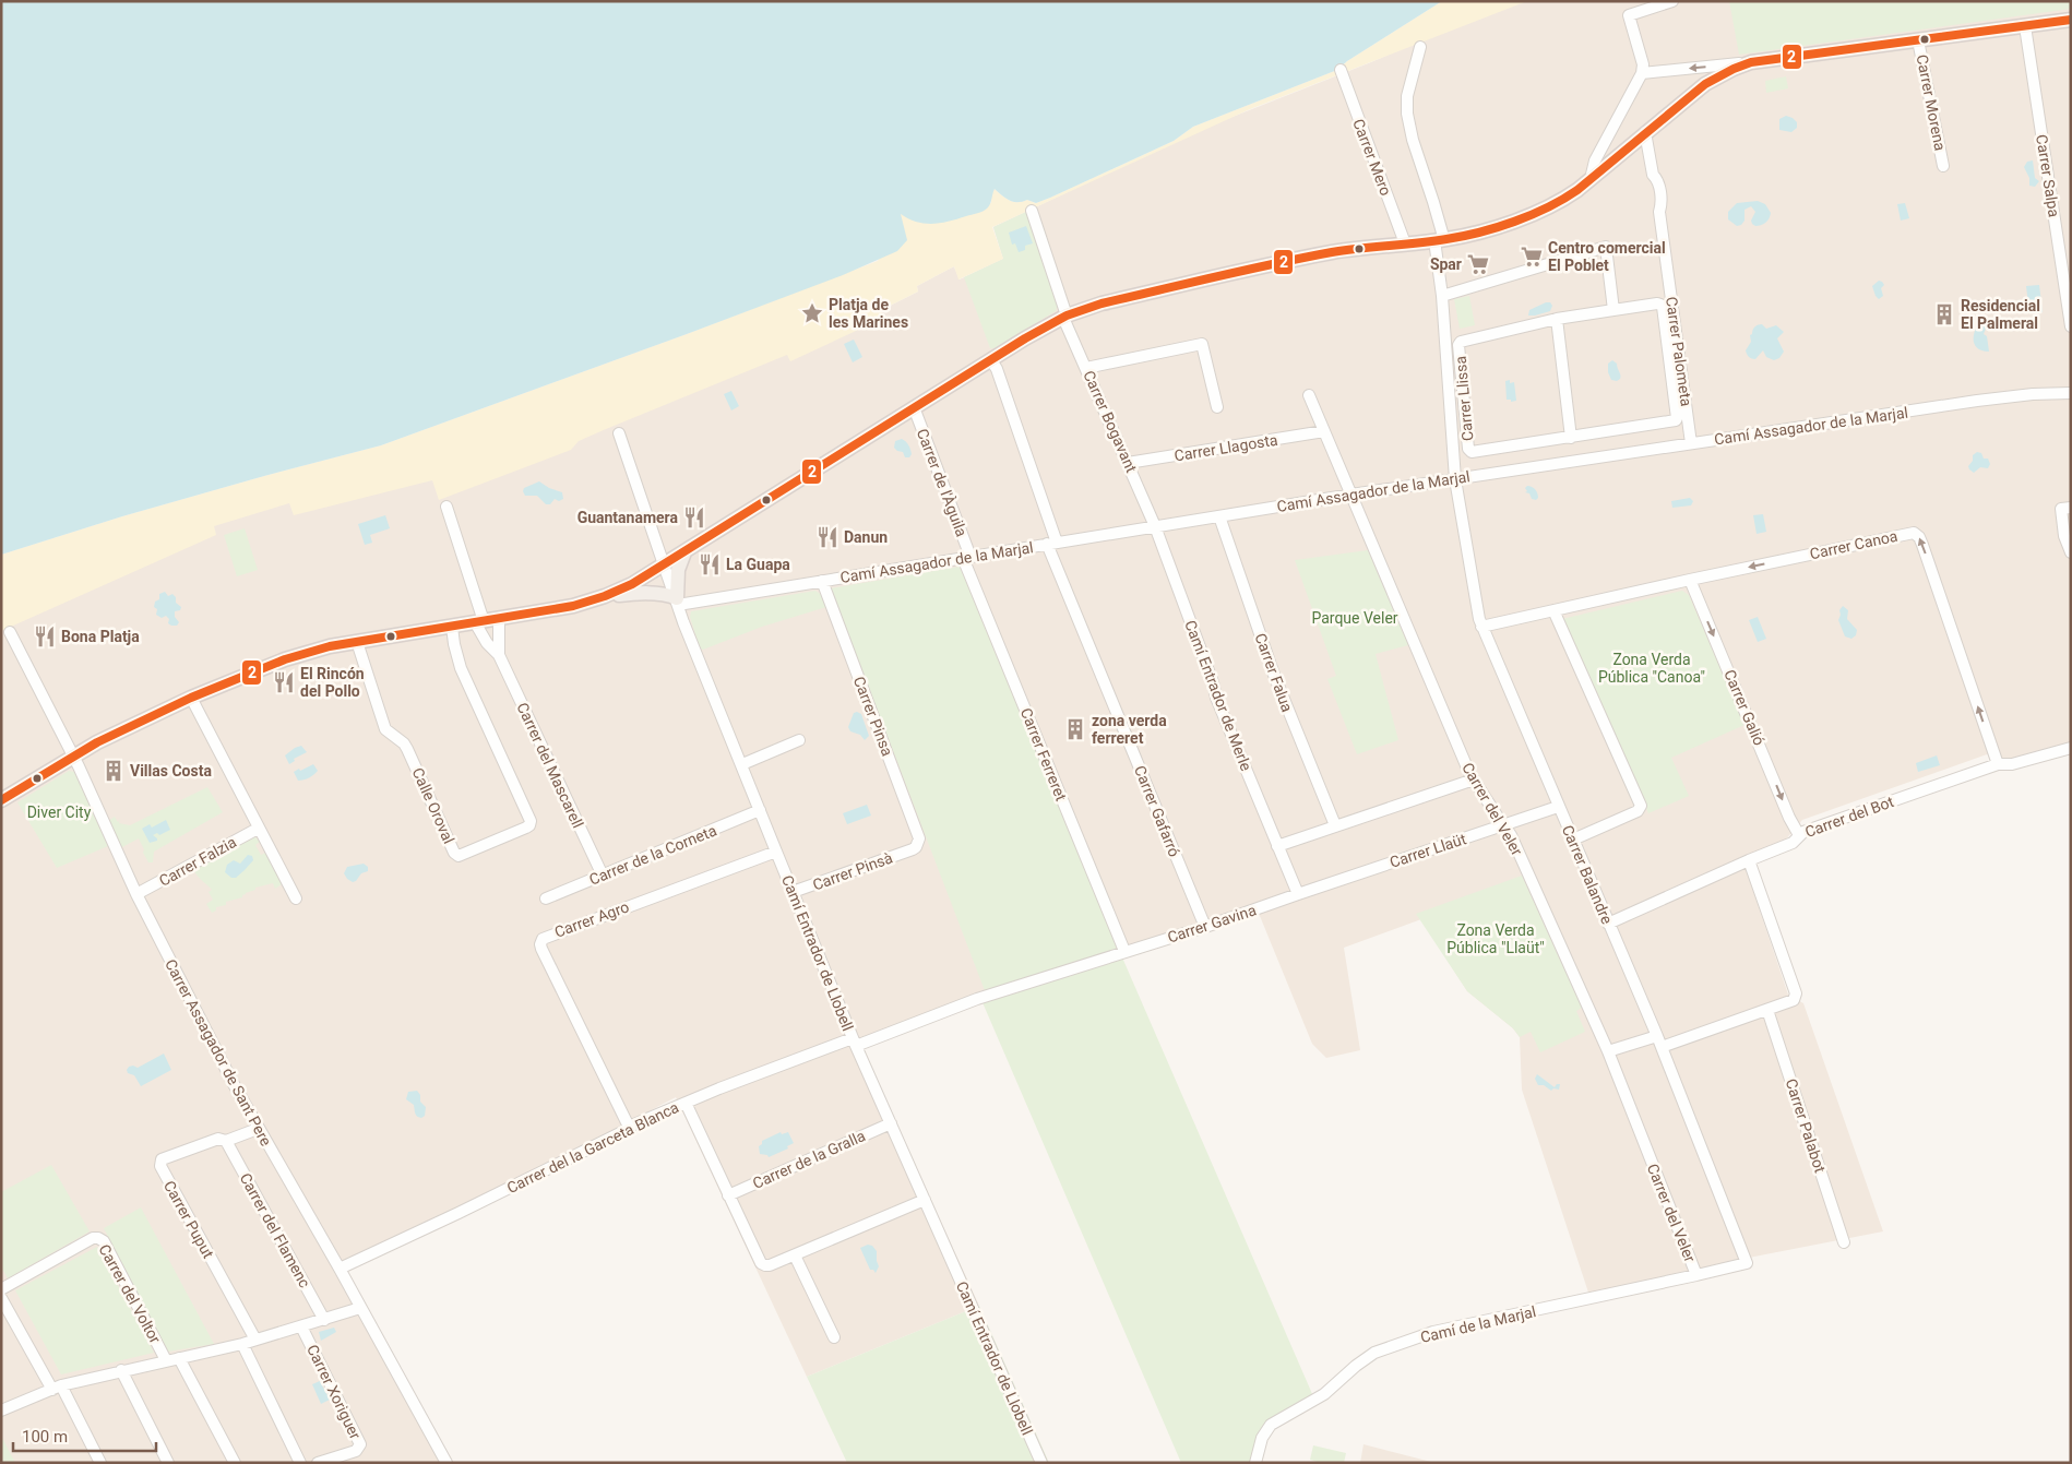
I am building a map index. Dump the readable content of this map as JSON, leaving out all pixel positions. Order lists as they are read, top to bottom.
{
  "streets": {
    "street": [
      "Carrer Morena",
      "Carrer Mero",
      "Carrer Salpa",
      "Carrer Palometa",
      "Carrer Llissa",
      "Carrer Bogavant",
      "Camí Assagador de la Marjal",
      "Carrer Llagosta",
      "Carrer de l'Àguila",
      "Carrer Canoa",
      "Carrer Falua",
      "Camí Entrador de Merle",
      "Carrer Galió",
      "Carrer Pinsa",
      "Carrer Ferreret",
      "Carrer del Mascarell",
      "Calle Oroval",
      "Carrer del Veler",
      "Carrer Gafarró",
      "Carrer del Bot",
      "Carrer Llaüt",
      "Carrer de la Corneta",
      "Carrer Falzia",
      "Carrer Pinsà",
      "Carrer Balandre",
      "Carrer Agro",
      "Carrer Gavina",
      "Camí Entrador de Llobell",
      "Carrer Assagador de Sant Pere",
      "Carrer Palabot",
      "Carrer del la Garceta Blanca",
      "Carrer de la Gralla",
      "Carrer Puput",
      "Carrer del Flamenc",
      "Carrer del Voltor",
      "Camí de la Marjal",
      "Carrer Xoriguer"
    ]
  },
  "crossings": [
    ["Carrer Palometa", "Camí Assagador de la Marjal"],
    ["Carrer Bogavant", "Camí Assagador de la Marjal"],
    ["Carrer Bogavant", "Carrer Llagosta"],
    ["Carrer Bogavant", "Camí Entrador de Merle"],
    ["Camí Assagador de la Marjal", "Carrer de l'Àguila"],
    ["Camí Assagador de la Marjal", "Carrer Falua"],
    ["Camí Assagador de la Marjal", "Camí Entrador de Merle"],
    ["Camí Assagador de la Marjal", "Carrer Pinsa"],
    ["Camí Assagador de la Marjal", "Carrer Ferreret"],
    ["Camí Assagador de la Marjal", "Carrer del Veler"],
    ["Camí Assagador de la Marjal", "Carrer Gafarró"],
    ["Camí Assagador de la Marjal", "Carrer Balandre"],
    ["Camí Assagador de la Marjal", "Camí Entrador de Llobell"],
    ["Carrer de l'Àguila", "Carrer Ferreret"],
    ["Carrer Canoa", "Carrer Galió"],
    ["Carrer Canoa", "Carrer del Bot"],
    ["Carrer Canoa", "Carrer Balandre"],
    ["Camí Entrador de Merle", "Carrer Llaüt"],
    ["Camí Entrador de Merle", "Carrer Gavina"],
    ["Carrer Galió", "Carrer del Bot"],
    ["Carrer Pinsa", "Carrer Pinsà"],
    ["Carrer Ferreret", "Carrer Gavina"],
    ["Carrer del Mascarell", "Carrer de la Corneta"],
    ["Carrer del Veler", "Carrer Llaüt"],
    ["Carrer del Veler", "Camí de la Marjal"],
    ["Carrer Gafarró", "Carrer Gavina"],
    ["Carrer del Bot", "Carrer Balandre"],
    ["Carrer Llaüt", "Carrer Balandre"],
    ["Carrer Llaüt", "Carrer Gavina"],
    ["Carrer de la Corneta", "Camí Entrador de Llobell"],
    ["Carrer Falzia", "Carrer Assagador de Sant Pere"],
    ["Carrer Pinsà", "Camí Entrador de Llobell"],
    ["Carrer Balandre", "Camí de la Marjal"],
    ["Carrer Agro", "Camí Entrador de Llobell"],
    ["Carrer Agro", "Carrer del la Garceta Blanca"],
    ["Carrer Gavina", "Camí Entrador de Llobell"],
    ["Carrer Gavina", "Carrer del la Garceta Blanca"],
    ["Camí Entrador de Llobell", "Carrer del la Garceta Blanca"],
    ["Camí Entrador de Llobell", "Carrer de la Gralla"],
    ["Carrer Assagador de Sant Pere", "Carrer del la Garceta Blanca"],
    ["Carrer Assagador de Sant Pere", "Carrer Puput"],
    ["Carrer Assagador de Sant Pere", "Carrer Xoriguer"],
    ["Carrer Puput", "Carrer del Flamenc"],
    ["Carrer Puput", "Carrer Xoriguer"],
    ["Carrer del Flamenc", "Carrer Xoriguer"],
    ["Carrer del Voltor", "Carrer Xoriguer"]
  ],
  "one_way": ["Carrer Galió"],
  "parks": [
    "Parque Veler",
    "Zona Verda Pública \"Canoa\"",
    "Diver City",
    "Zona Verda Pública \"Llaüt\""
  ],
  "places": {
    "supermarket": ["Centro comercial El Poblet", "Spar"],
    "place": ["Platja de les Marines"],
    "building": ["Residencial El Palmeral", "zona verda ferreret", "Villas Costa"],
    "restaurant": [
      "Guantanamera",
      "Danun",
      "La Guapa",
      "Bona Platja",
      "El Rincón del Pollo"
    ]
  },
  "lines": ["transit line 2"],
  "scale_bar": "100 m"
}
